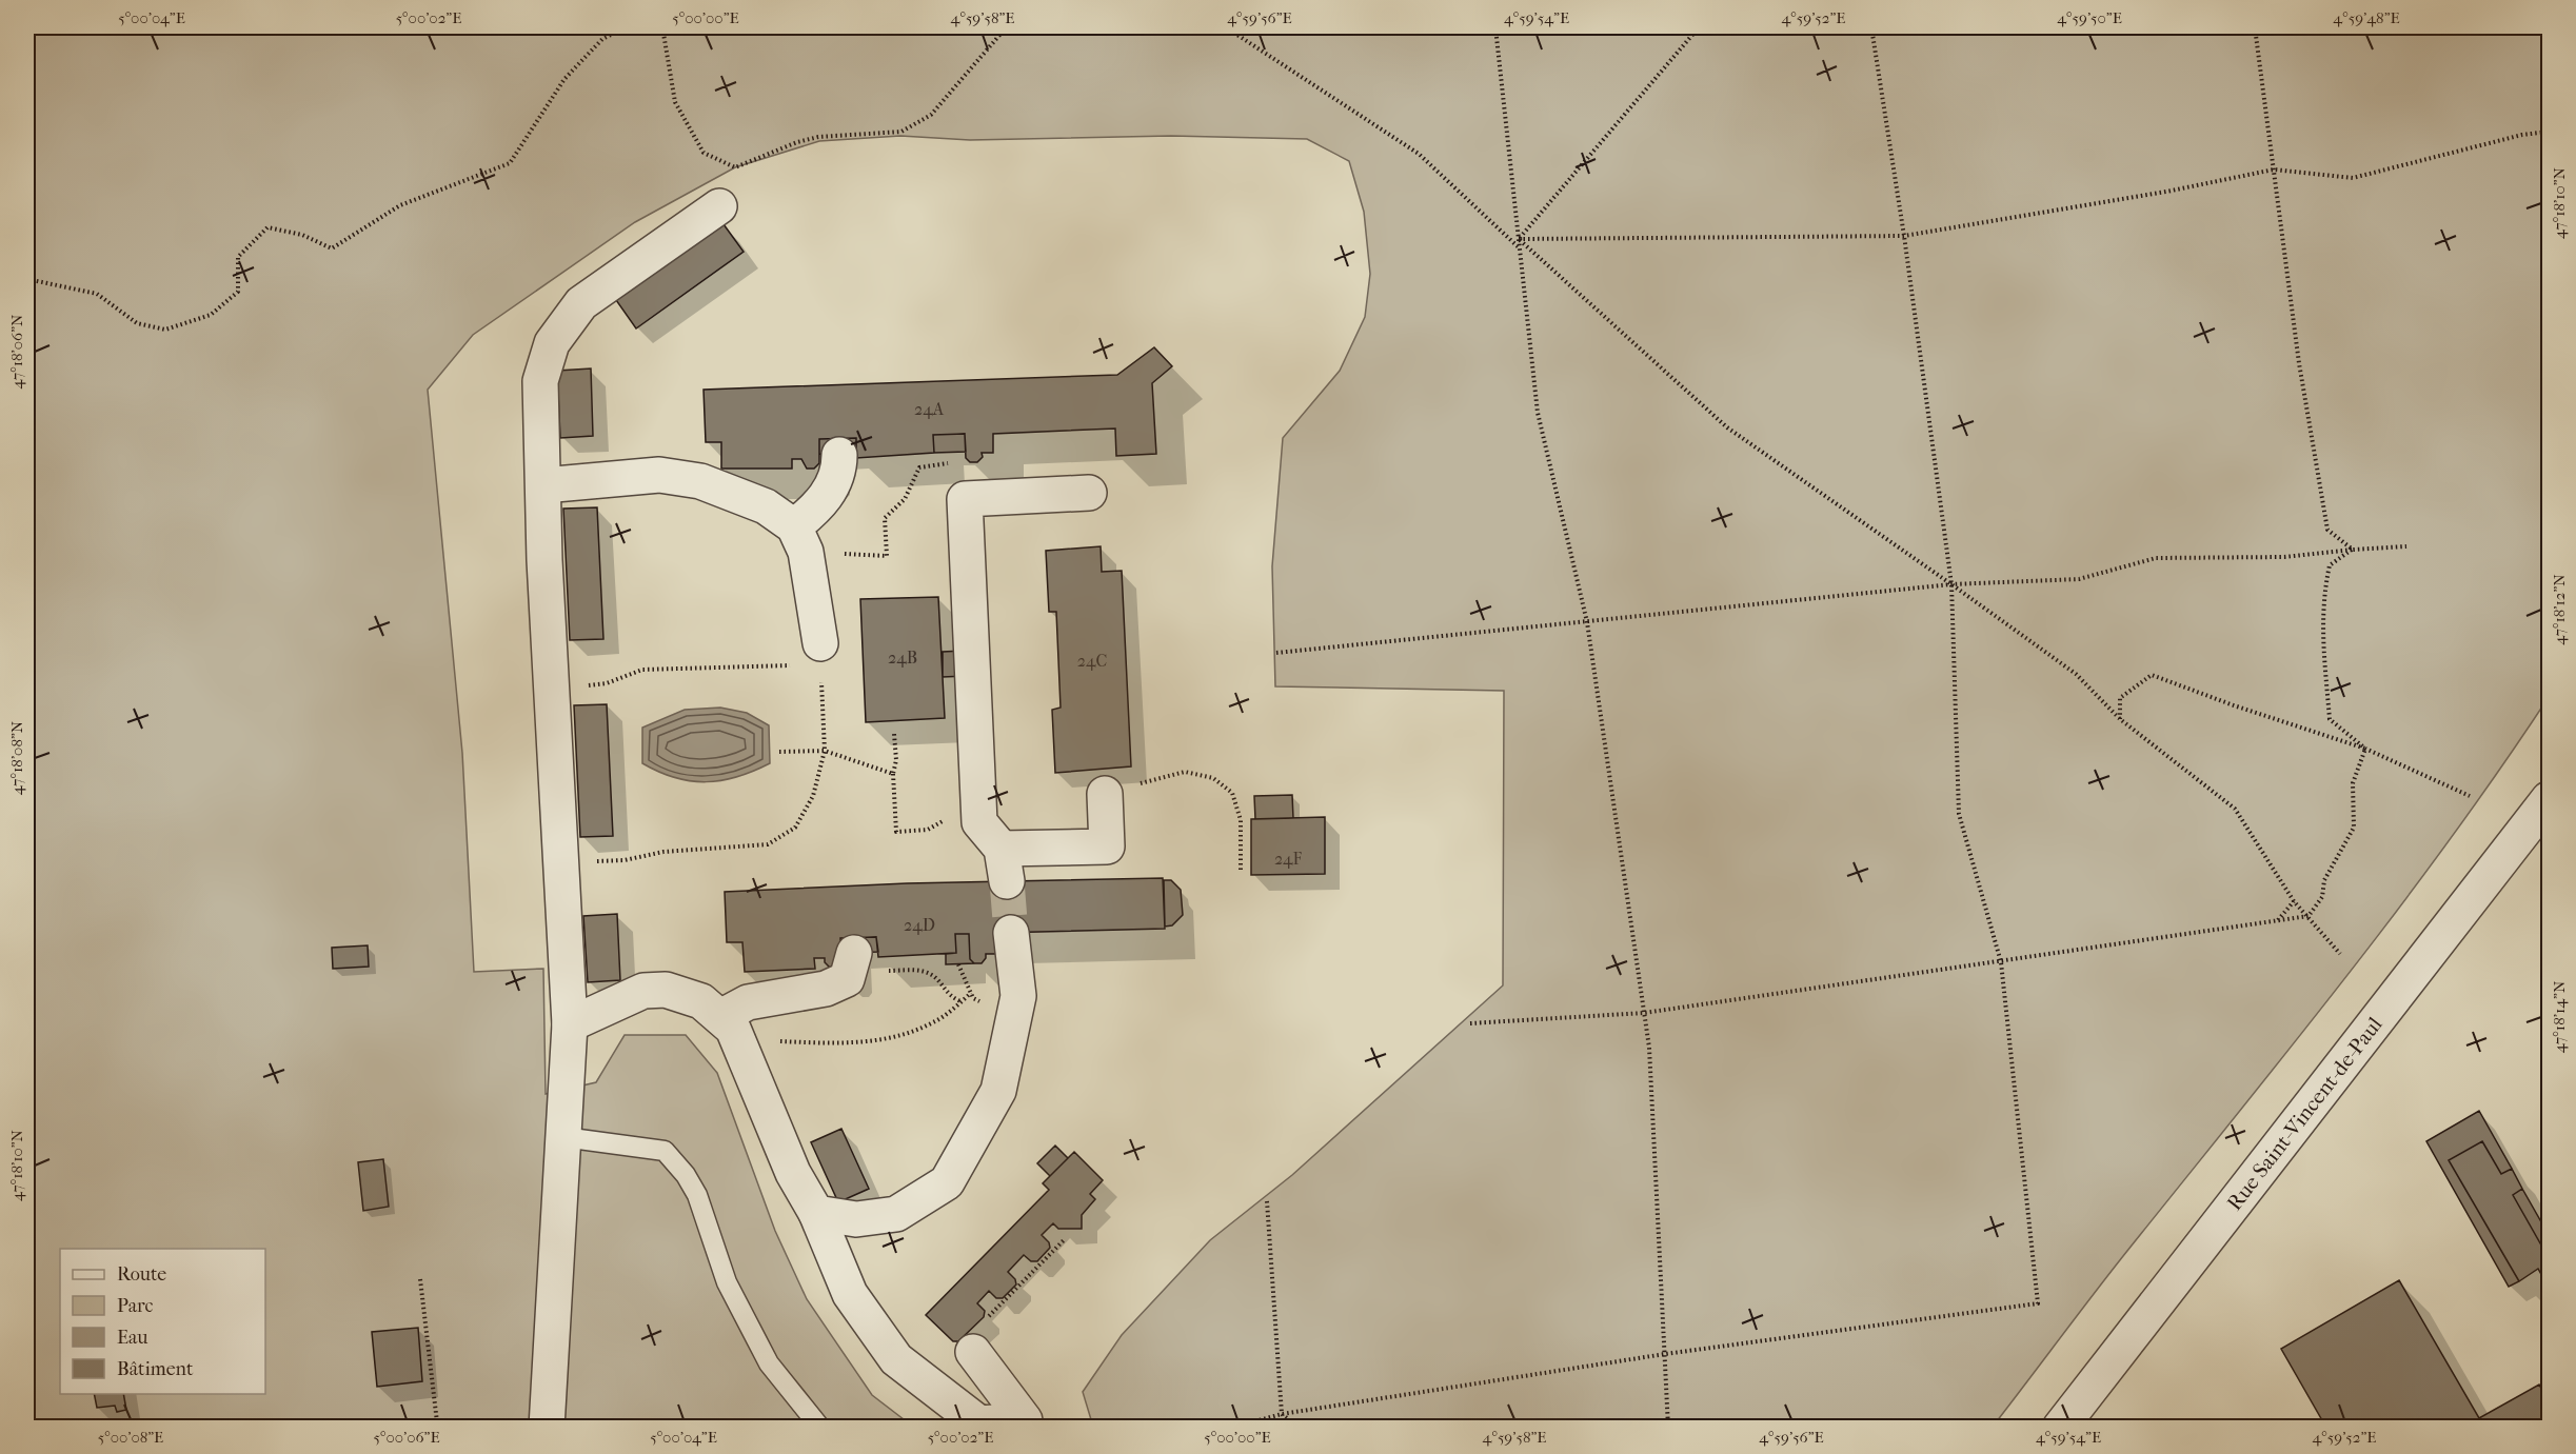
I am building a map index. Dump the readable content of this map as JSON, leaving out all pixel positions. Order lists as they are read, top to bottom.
{
  "streets": {
    "street": ["Rue Saint-Vincent-de-Paul"]
  },
  "house_numbers": [
    "24A",
    "24B",
    "24C",
    "24F",
    "24D"
  ],
  "legend": [
    "Route",
    "Parc",
    "Eau",
    "Bâtiment"
  ],
  "coordinates": [
    "5°00'04\"E",
    "5°00'02\"E",
    "5°00'00\"E",
    "4°59'58\"E",
    "4°59'56\"E",
    "4°59'54\"E",
    "4°59'52\"E",
    "4°59'50\"E",
    "4°59'48\"E",
    "47°18'10\"N",
    "47°18'06\"N",
    "47°18'12\"N",
    "47°18'08\"N",
    "47°18'14\"N",
    "5°00'08\"E",
    "5°00'06\"E"
  ]
}
